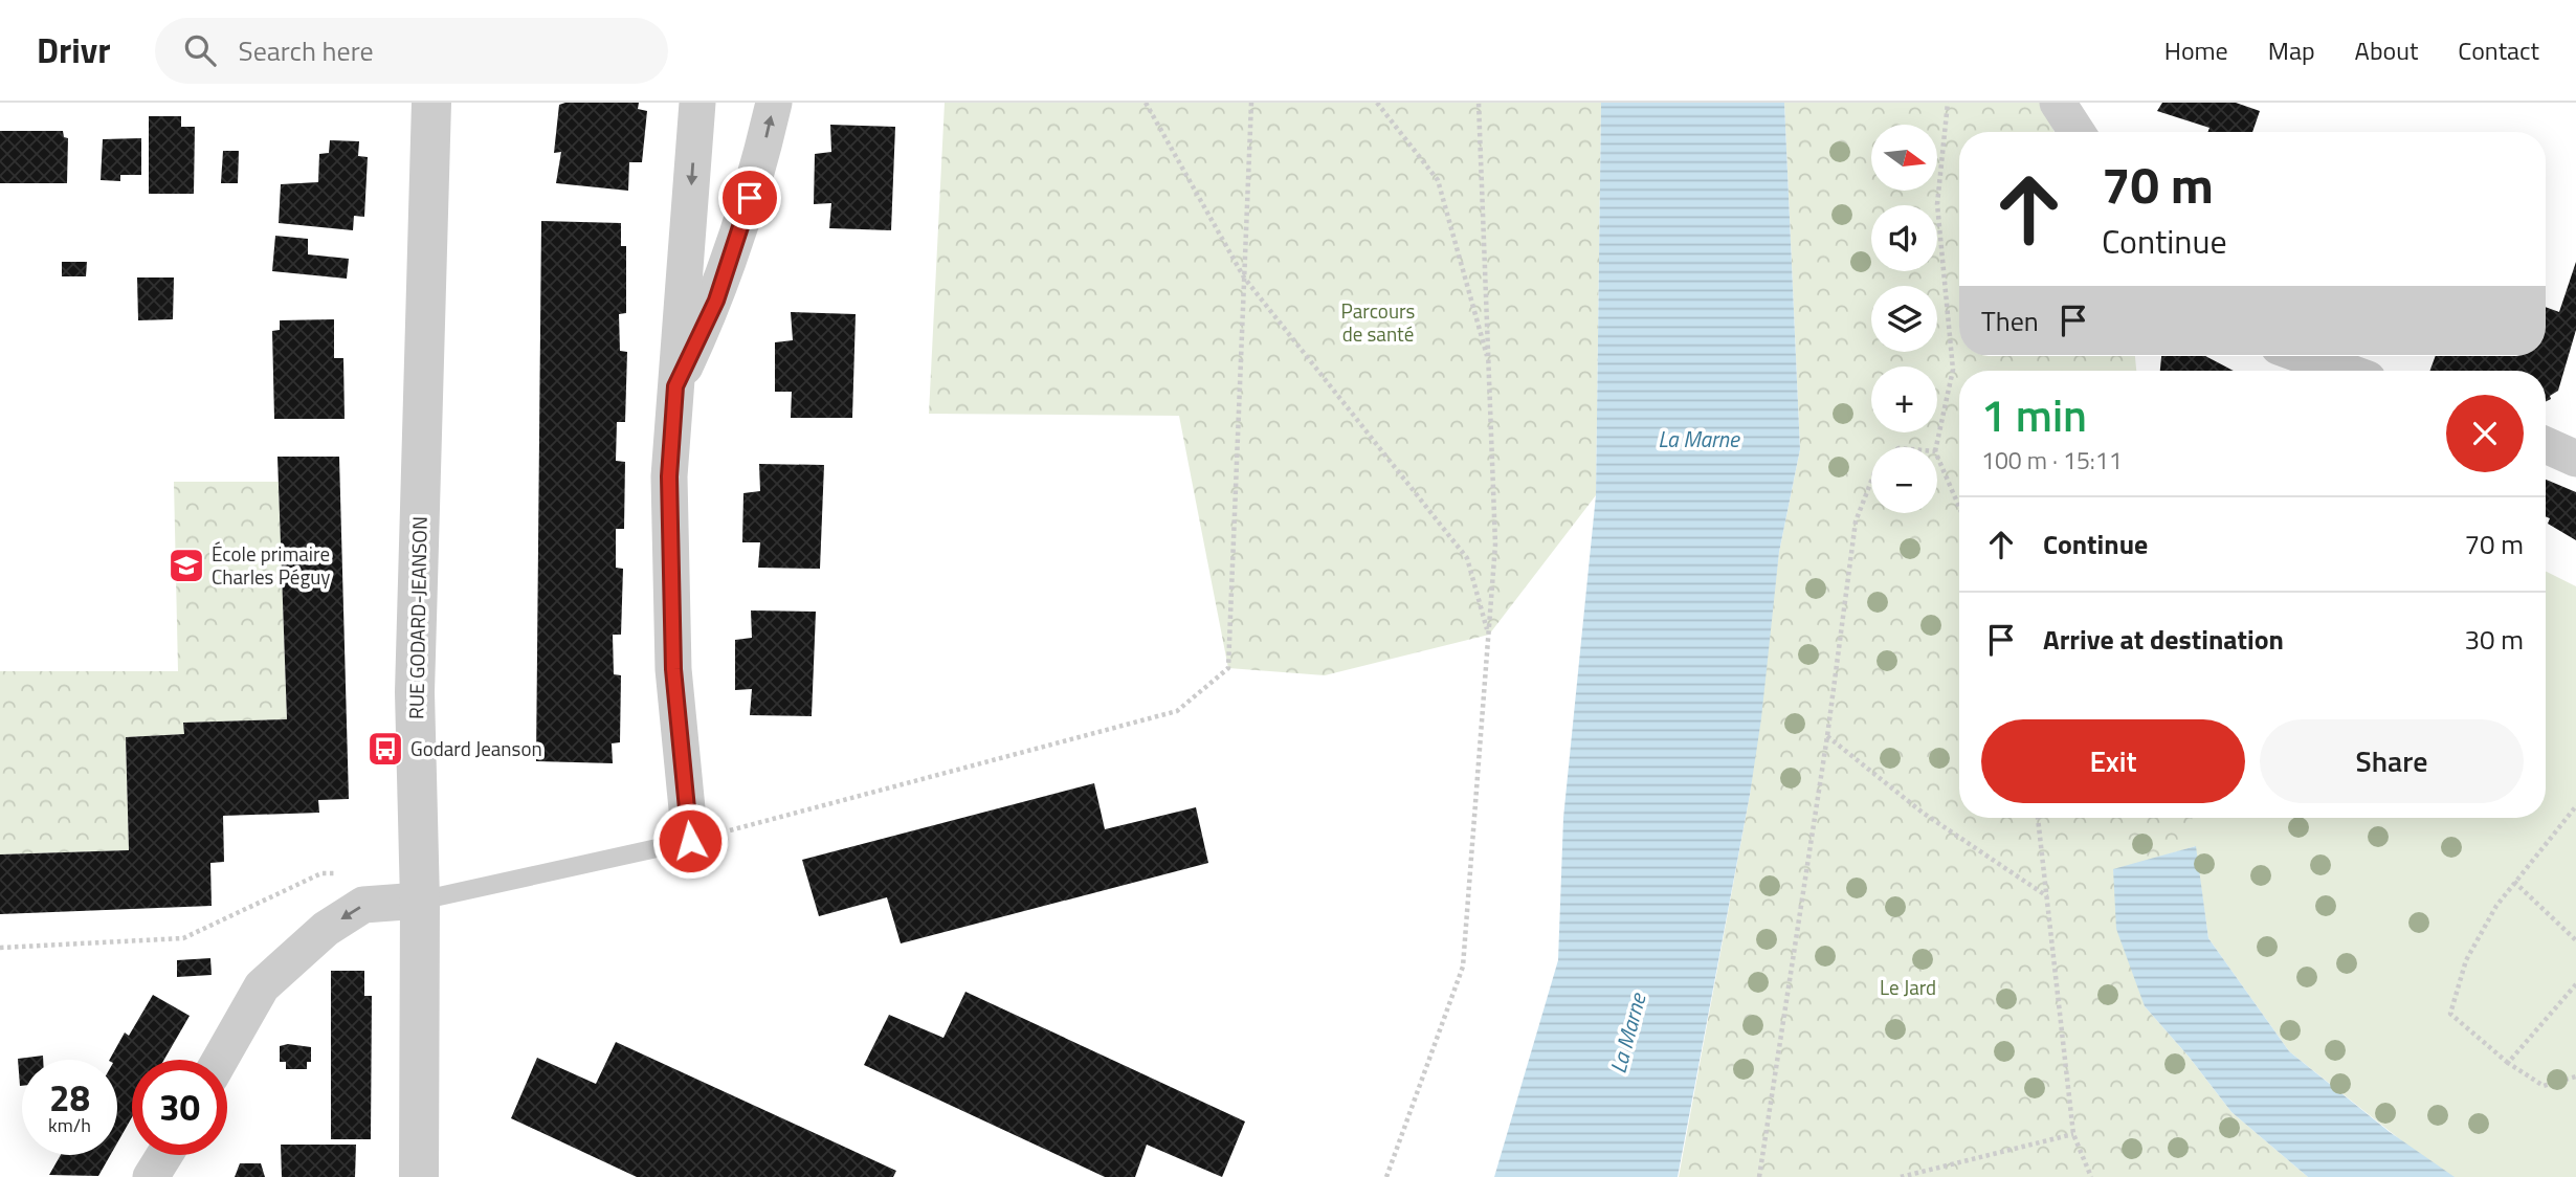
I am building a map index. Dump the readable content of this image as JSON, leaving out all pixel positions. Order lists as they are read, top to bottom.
{
  "streets": {
    "street": ["RUE GODARD-JEANSON"]
  },
  "water": ["La Marne"],
  "parks": ["Parcours de santé", "Le Jard"],
  "places": {
    "school or university": ["École primaire Charles Péguy"],
    "bus stop": ["Godard Jeanson"]
  },
  "north": "right",
  "page": {
    "header": "Drivr",
    "search": "Search here",
    "nav": [
      "Home",
      "Map",
      "About",
      "Contact"
    ],
    "map_buttons": ["+", "−"],
    "turn": ["70 m", "Continue"],
    "then": "Then",
    "heading": ["1 min", "100 m · 15:11"],
    "list": [
      {
        "name": "Continue",
        "value": "70 m"
      },
      {
        "name": "Arrive at destination",
        "value": "30 m"
      }
    ],
    "buttons": ["Exit", "Share"],
    "speed": "28 km/h",
    "limit": "30"
  }
}
